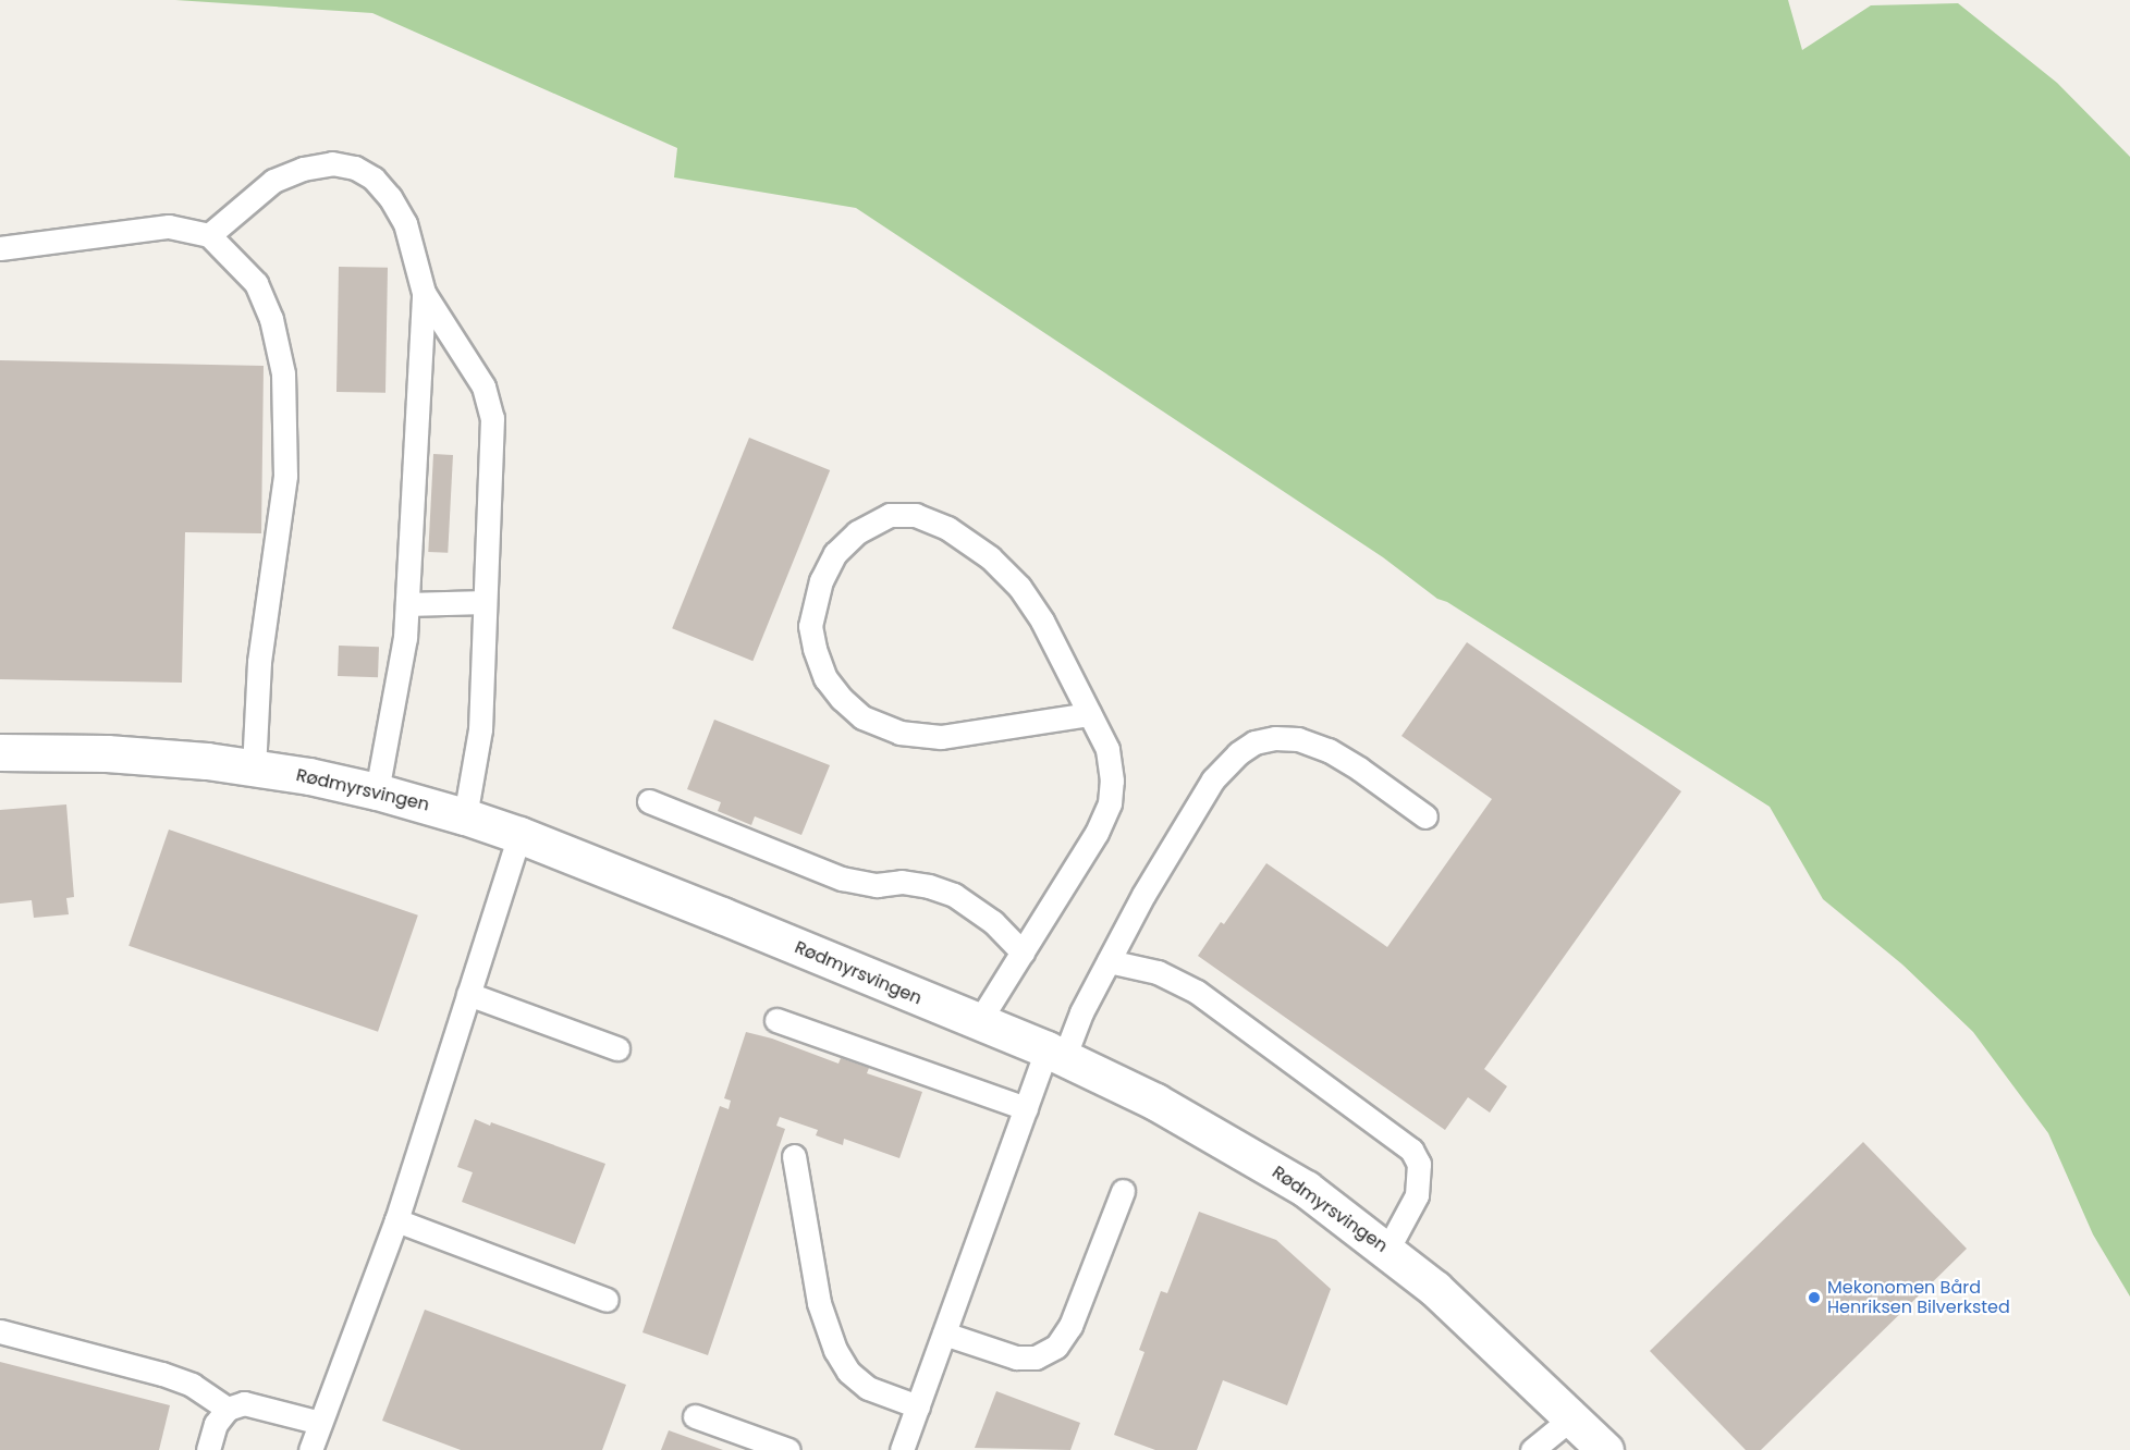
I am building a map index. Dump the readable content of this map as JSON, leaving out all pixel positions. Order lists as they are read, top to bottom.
{
  "streets": {
    "street": ["Rødmyrsvingen"]
  },
  "places": ["Mekonomen Bård Henriksen Bilverksted"]
}
